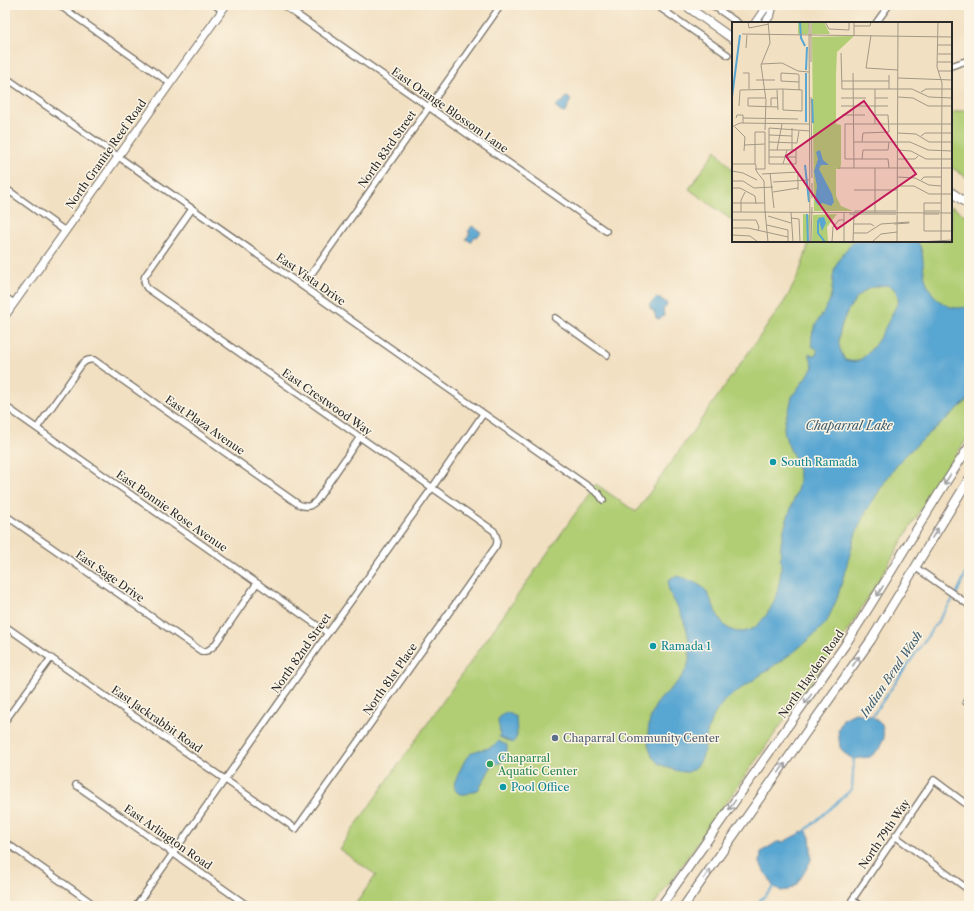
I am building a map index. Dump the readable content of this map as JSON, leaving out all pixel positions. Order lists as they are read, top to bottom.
{
  "streets": {
    "main road": ["North Hayden Road"],
    "street": [
      "East Orange Blossom Lane",
      "North 83rd Street",
      "North Granite Reef Road",
      "East Vista Drive",
      "East Crestwood Way",
      "East Plaza Avenue",
      "East Bonnie Rose Avenue",
      "East Sage Drive",
      "North 82nd Street",
      "North 81st Place",
      "East Jackrabbit Road",
      "North 79th Way",
      "East Arlington Road"
    ]
  },
  "crossings": [
    ["East Orange Blossom Lane", "North 83rd Street"],
    ["North 83rd Street", "East Vista Drive"],
    ["North Granite Reef Road", "East Vista Drive"],
    ["East Vista Drive", "East Crestwood Way"],
    ["East Vista Drive", "North 82nd Street"],
    ["East Crestwood Way", "East Plaza Avenue"],
    ["East Crestwood Way", "North 82nd Street"],
    ["East Crestwood Way", "North 81st Place"],
    ["East Plaza Avenue", "East Bonnie Rose Avenue"],
    ["East Bonnie Rose Avenue", "East Sage Drive"],
    ["East Bonnie Rose Avenue", "North 82nd Street"],
    ["North 82nd Street", "East Jackrabbit Road"],
    ["North 82nd Street", "East Arlington Road"],
    ["North 81st Place", "East Jackrabbit Road"]
  ],
  "water": ["Chaparral Lake", "Indian Bend Wash"],
  "places": [
    "South Ramada",
    "Ramada 1",
    "Chaparral Community Center",
    "Chaparral Aquatic Center",
    "Pool Office"
  ]
}
